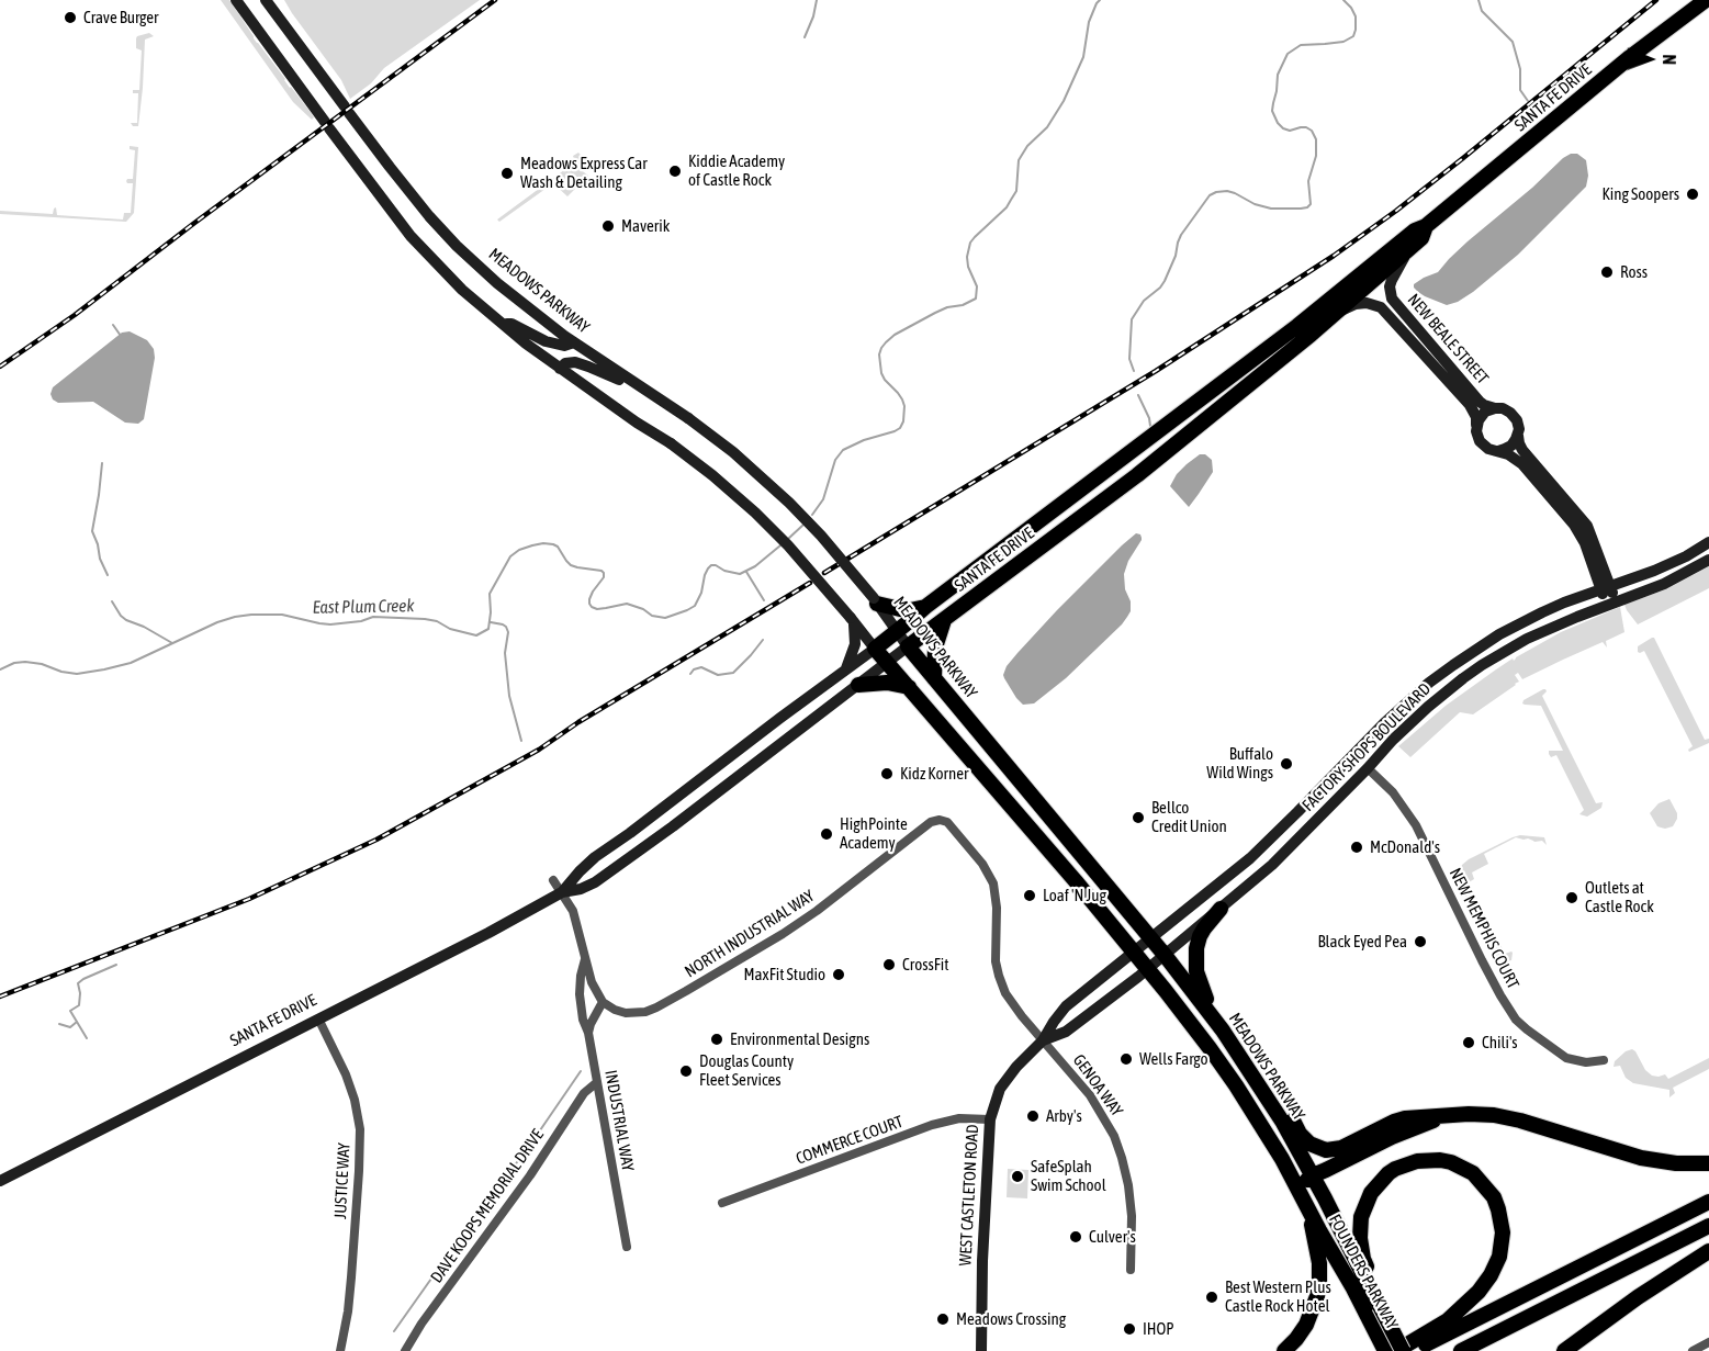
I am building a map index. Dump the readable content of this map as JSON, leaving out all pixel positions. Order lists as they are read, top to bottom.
{
  "streets": {
    "highway": ["SANTA FE DRIVE", "MEADOWS PARKWAY", "FOUNDERS PARKWAY"],
    "main road": ["NEW BEALE STREET", "FACTORY SHOPS BOULEVARD", "WEST CASTLETON ROAD"],
    "street": [
      "NEW MEMPHIS COURT",
      "NORTH INDUSTRIAL WAY",
      "GENOA WAY",
      "INDUSTRIAL WAY",
      "COMMERCE COURT",
      "JUSTICE WAY",
      "DAVE KOOPS MEMORIAL DRIVE"
    ]
  },
  "crossings": [
    ["SANTA FE DRIVE", "MEADOWS PARKWAY"],
    ["SANTA FE DRIVE", "NEW BEALE STREET"],
    ["SANTA FE DRIVE", "JUSTICE WAY"],
    ["MEADOWS PARKWAY", "FACTORY SHOPS BOULEVARD"],
    ["MEADOWS PARKWAY", "FOUNDERS PARKWAY"],
    ["FACTORY SHOPS BOULEVARD", "NEW MEMPHIS COURT"],
    ["FACTORY SHOPS BOULEVARD", "NORTH INDUSTRIAL WAY"],
    ["FACTORY SHOPS BOULEVARD", "GENOA WAY"],
    ["FACTORY SHOPS BOULEVARD", "WEST CASTLETON ROAD"],
    ["NORTH INDUSTRIAL WAY", "GENOA WAY"],
    ["NORTH INDUSTRIAL WAY", "WEST CASTLETON ROAD"],
    ["GENOA WAY", "WEST CASTLETON ROAD"],
    ["INDUSTRIAL WAY", "DAVE KOOPS MEMORIAL DRIVE"],
    ["COMMERCE COURT", "WEST CASTLETON ROAD"]
  ],
  "water": ["East Plum Creek"],
  "places": [
    "Crave Burger",
    "Kiddie Academy of Castle Rock",
    "Meadows Express Car Wash & Detailing",
    "King Soopers",
    "Maverik",
    "Ross",
    "Buffalo Wild Wings",
    "Kidz Korner",
    "Bellco Credit Union",
    "HighPointe Academy",
    "McDonald's",
    "Loaf 'N Jug",
    "Outlets at Castle Rock",
    "Black Eyed Pea",
    "CrossFit",
    "MaxFit Studio",
    "Environmental Designs",
    "Chili's",
    "Wells Fargo",
    "Douglas County Fleet Services",
    "Arby's",
    "SafeSplah Swim School",
    "Culver's",
    "Best Western Plus Castle Rock Hotel",
    "Meadows Crossing",
    "IHOP"
  ],
  "north": "right"
}
